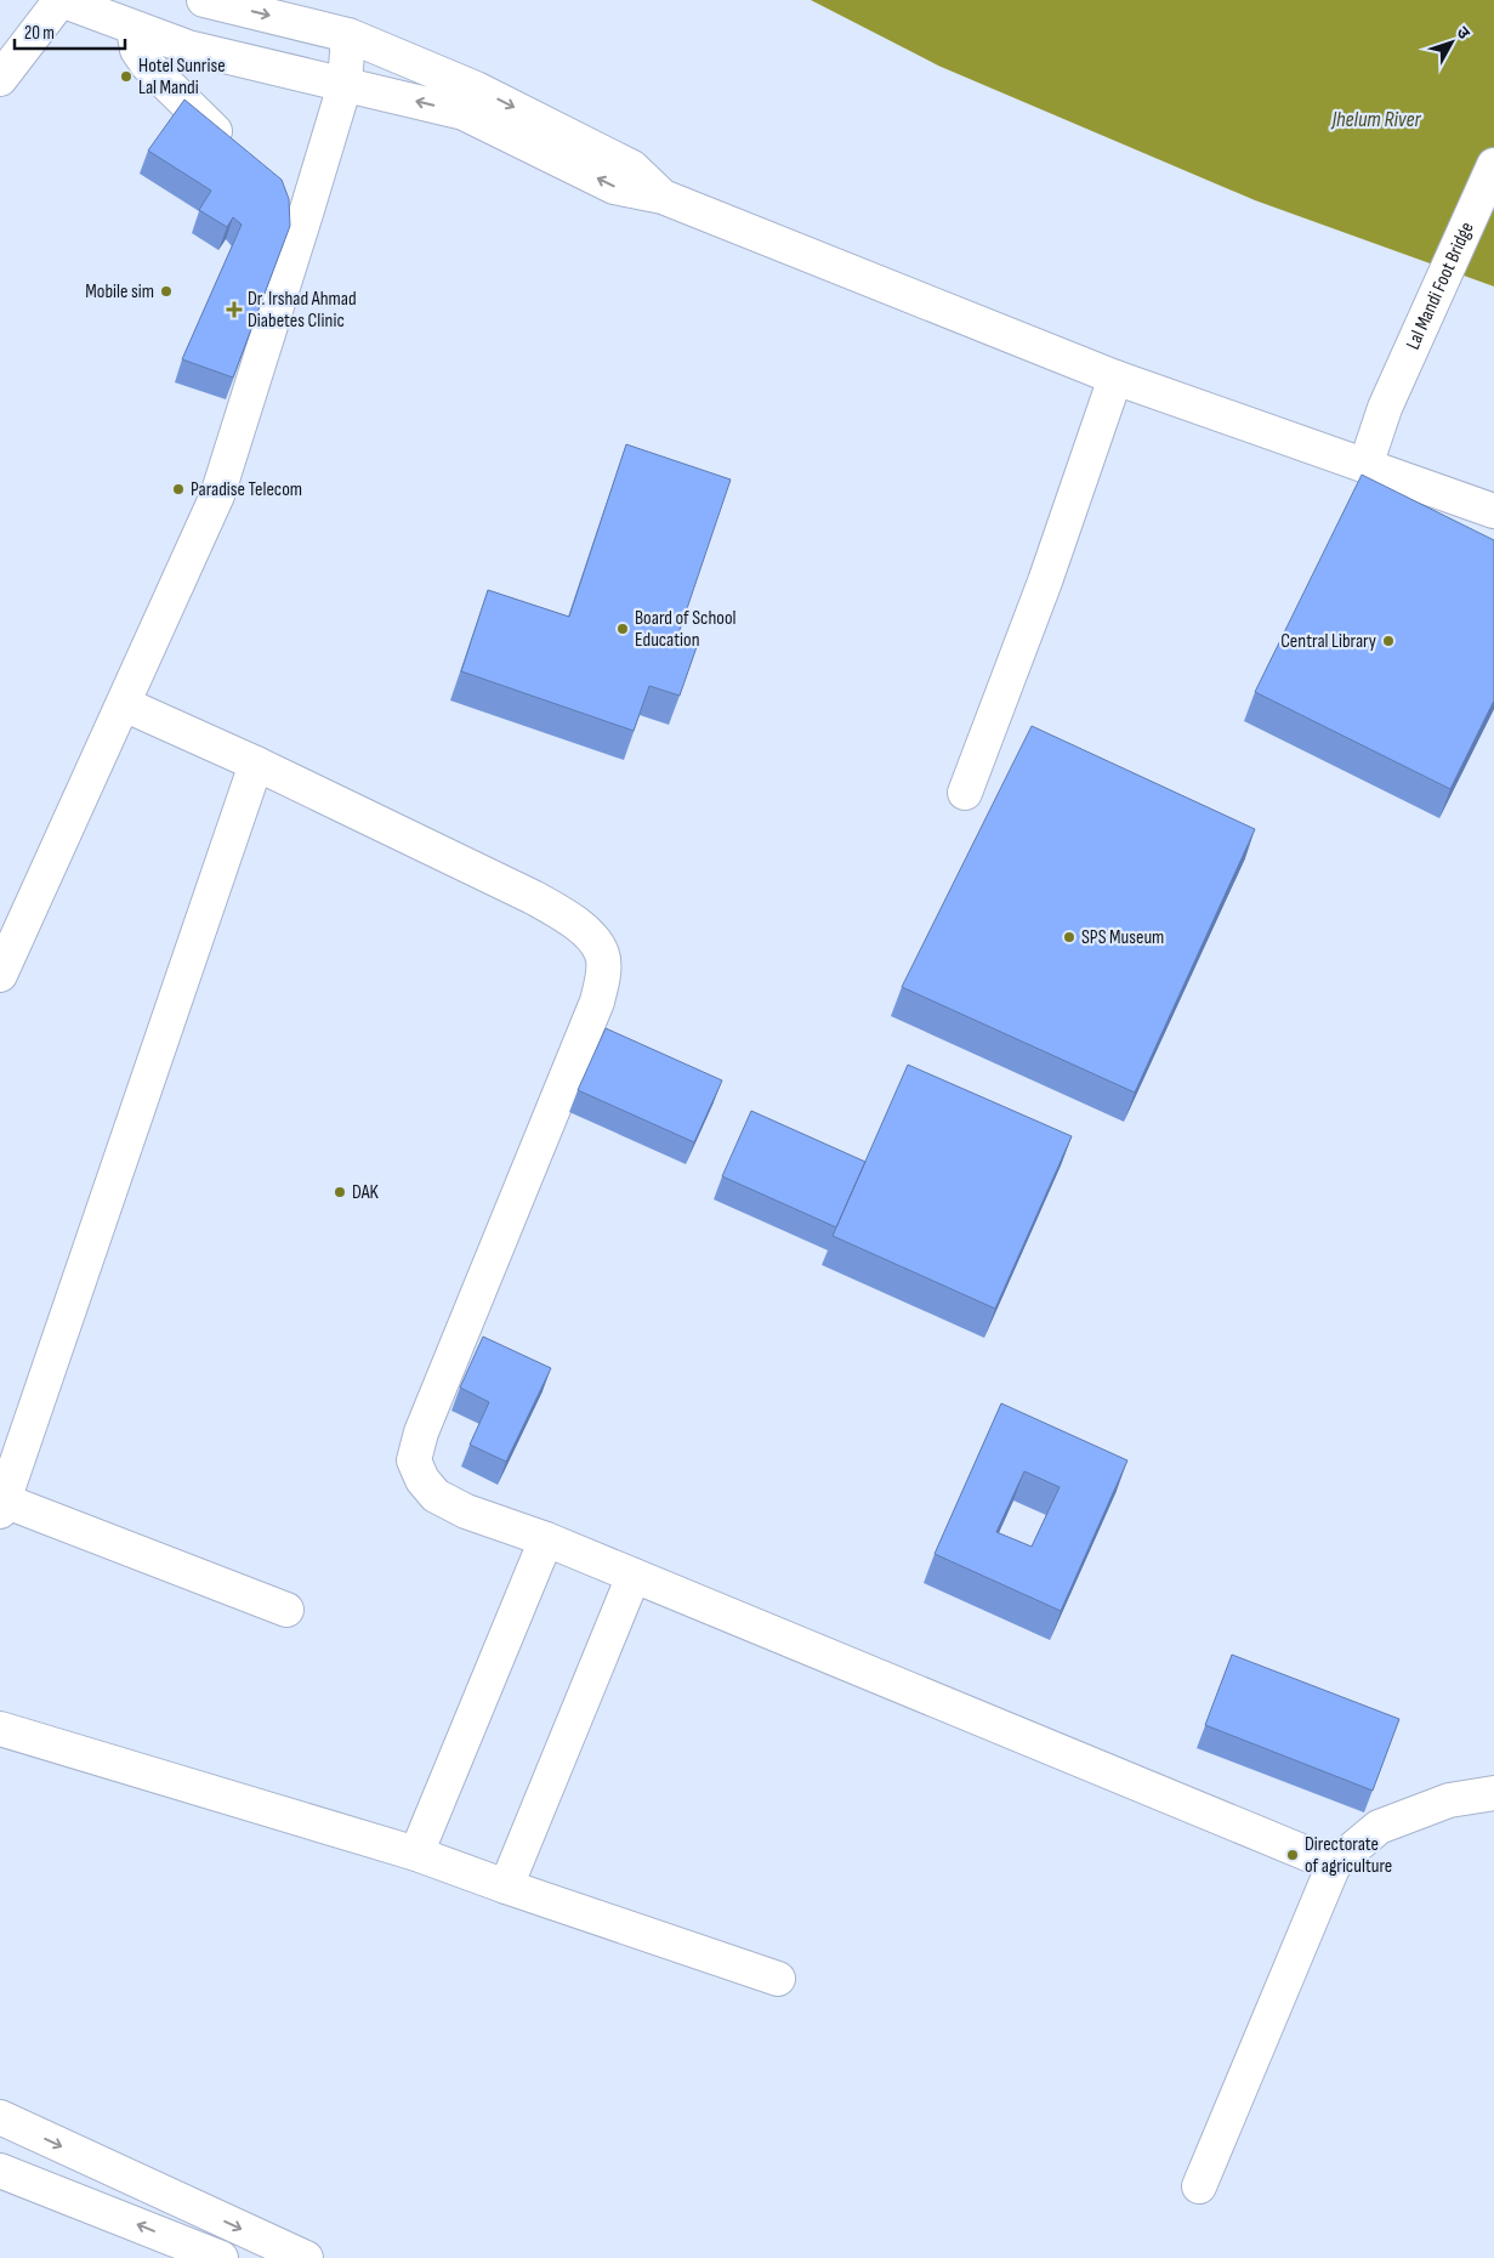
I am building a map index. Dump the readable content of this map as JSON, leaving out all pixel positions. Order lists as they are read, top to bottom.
{
  "streets": {
    "street": ["Lal Mandi Foot Bridge"]
  },
  "water": ["Jhelum River"],
  "places": {
    "other": [
      "Hotel Sunrise Lal Mandi",
      "Mobile sim",
      "Paradise Telecom",
      "Board of School Education",
      "Central Library",
      "SPS Museum",
      "DAK",
      "Directorate of agriculture"
    ],
    "health": ["Dr. Irshad Ahmad Diabetes Clinic"]
  },
  "scale_bar": "20 m",
  "north": "top right"
}
